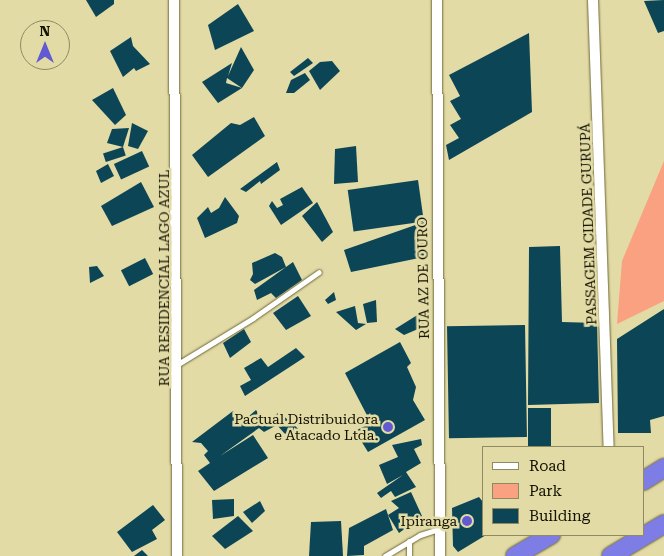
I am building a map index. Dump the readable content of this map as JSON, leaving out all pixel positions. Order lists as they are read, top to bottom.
{
  "streets": {
    "street": ["PASSAGEM CIDADE GURUPÁ", "RUA RESIDENCIAL LAGO AZUL", "RUA AZ DE OURO"]
  },
  "places": ["Pactual Distribuidora e Atacado Ltda.", "Ipiranga"],
  "legend": ["Road", "Park", "Building"],
  "north": "top"
}
